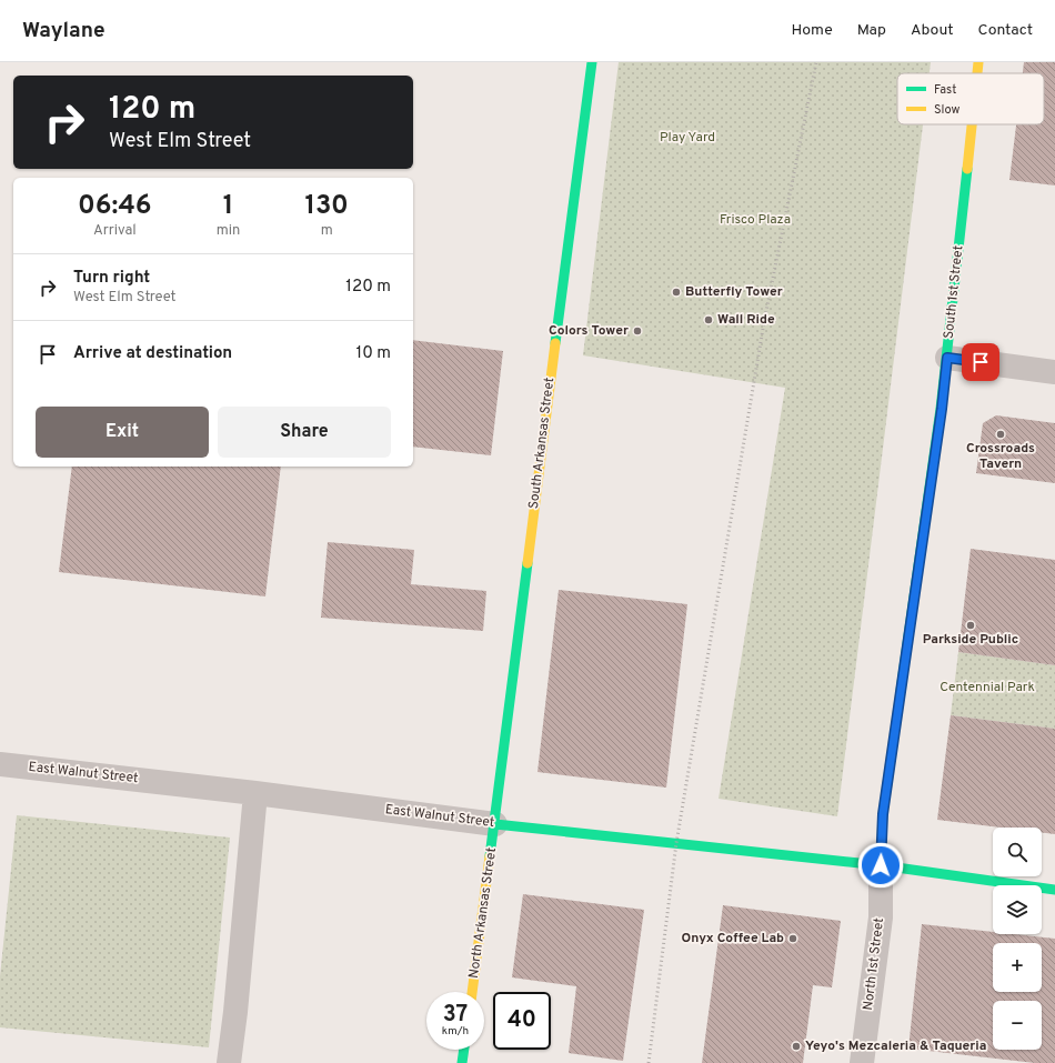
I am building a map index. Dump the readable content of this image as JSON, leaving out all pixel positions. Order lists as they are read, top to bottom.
{
  "streets": {
    "street": [
      "South 1st Street",
      "South Arkansas Street",
      "East Walnut Street",
      "North Arkansas Street",
      "North 1st Street"
    ]
  },
  "crossings": [
    ["South 1st Street", "East Walnut Street"],
    ["South 1st Street", "North 1st Street"],
    ["South Arkansas Street", "East Walnut Street"],
    ["South Arkansas Street", "North Arkansas Street"],
    ["East Walnut Street", "North Arkansas Street"],
    ["East Walnut Street", "North 1st Street"]
  ],
  "parks": ["Play Yard", "Frisco Plaza", "Centennial Park"],
  "places": [
    "Butterfly Tower",
    "Wall Ride",
    "Colors Tower",
    "Crossroads Tavern",
    "Parkside Public",
    "Onyx Coffee Lab",
    "Yeyo's Mezcaleria & Taqueria"
  ],
  "legend": ["Fast", "Slow"],
  "page": {
    "header": "Waylane",
    "nav": [
      "Home",
      "Map",
      "About",
      "Contact"
    ],
    "turn": ["120 m", "West Elm Street"],
    "eta": [
      "06:46",
      "Arrival",
      "1",
      "min",
      "130",
      "m"
    ],
    "list": [
      {
        "name": "Turn right",
        "note": "West Elm Street",
        "value": "120 m"
      },
      {
        "name": "Arrive at destination",
        "value": "10 m"
      }
    ],
    "buttons": ["Exit", "Share"],
    "map_buttons": ["+", "−"],
    "speed": "37 km/h",
    "limit": "40"
  }
}
